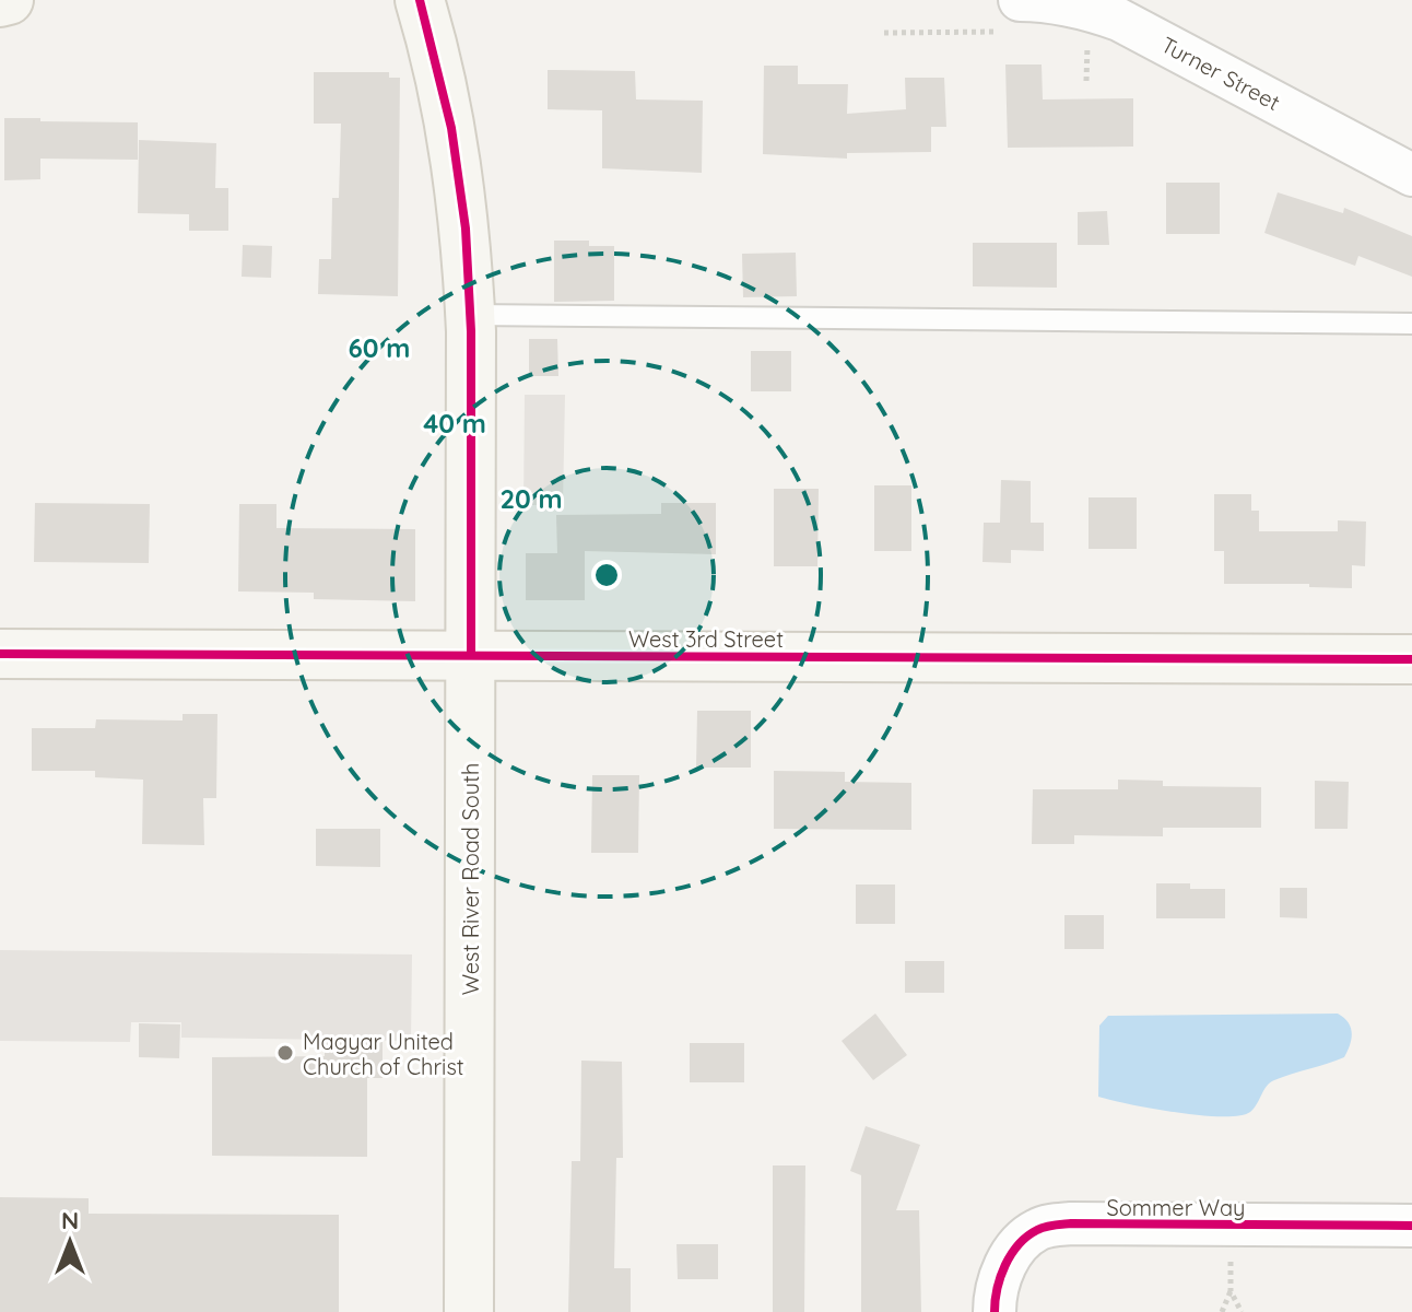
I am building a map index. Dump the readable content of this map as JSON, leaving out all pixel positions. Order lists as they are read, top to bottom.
{
  "streets": {
    "main road": ["West 3rd Street", "West River Road South"],
    "street": ["Turner Street", "Sommer Way"]
  },
  "crossings": [
    ["West 3rd Street", "West River Road South"]
  ],
  "places": ["Magyar United Church of Christ"],
  "north": "top",
  "rings": ["60 m", "40 m", "20 m"]
}
